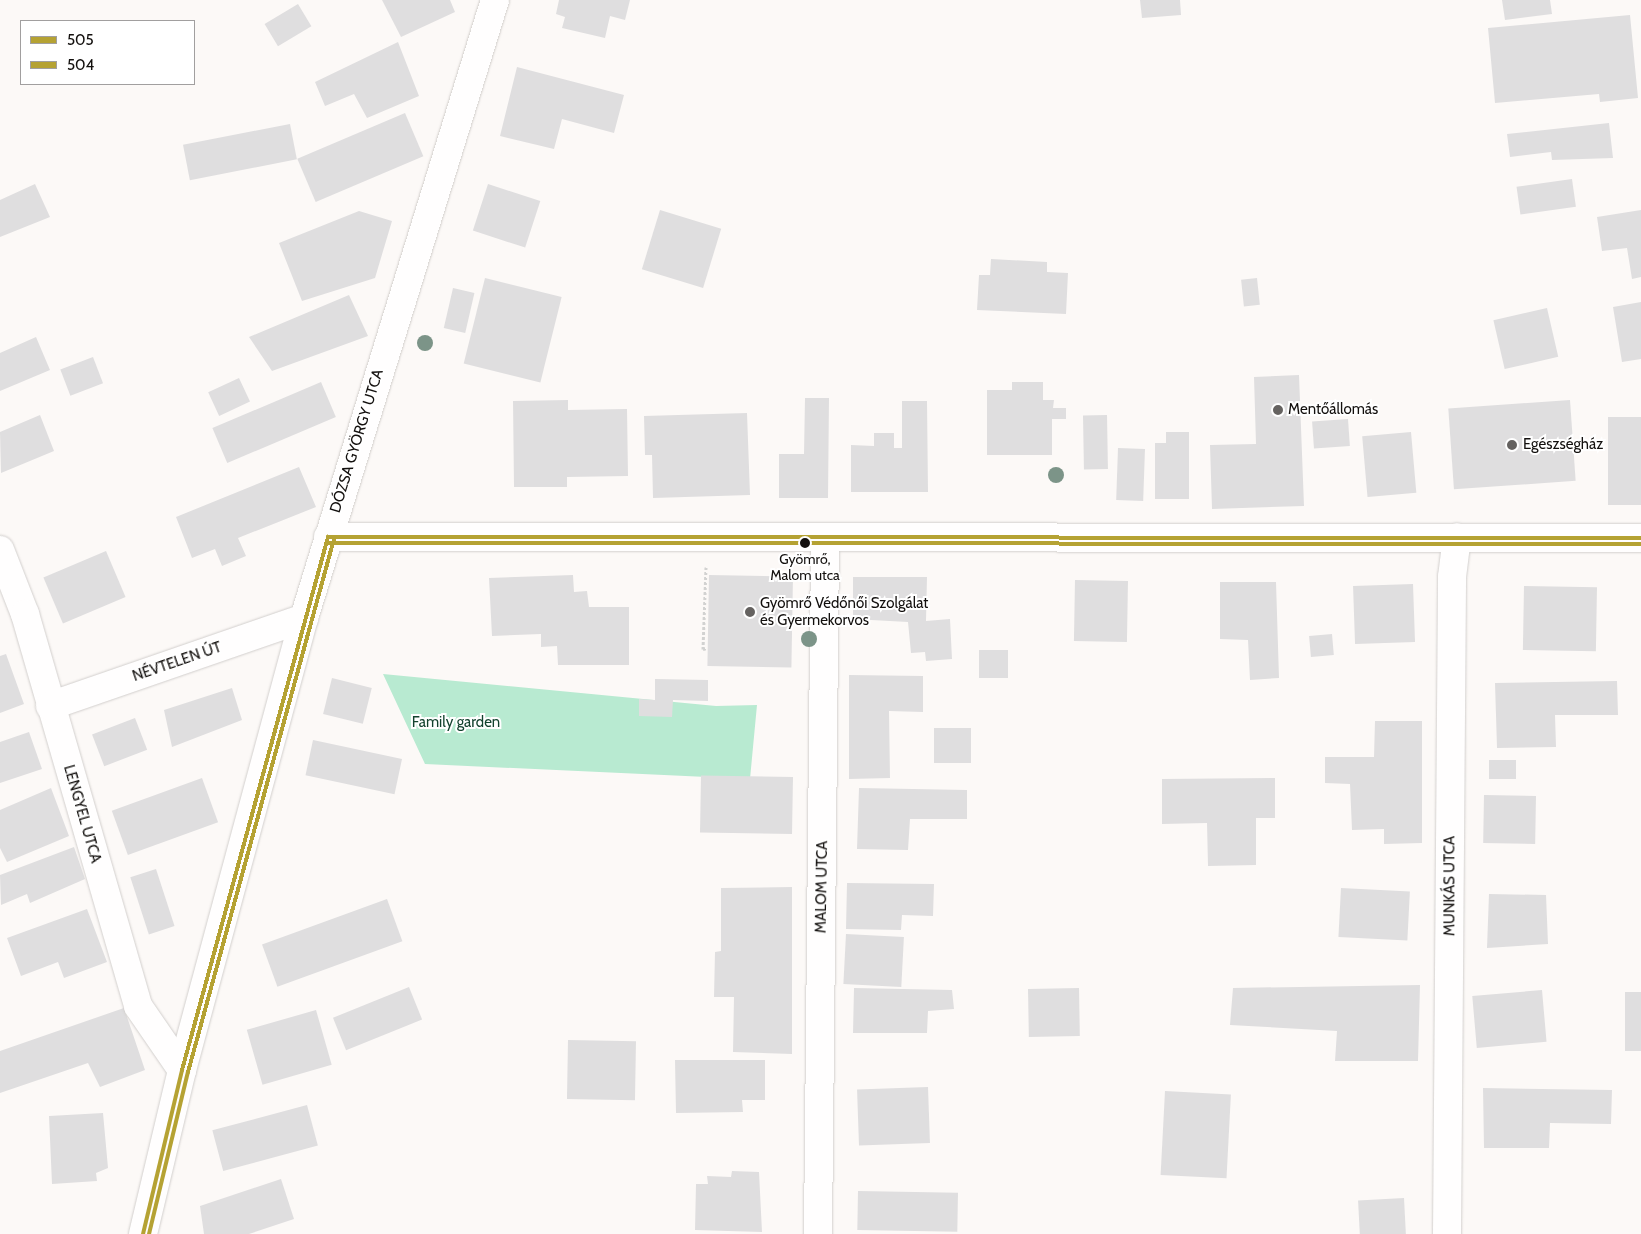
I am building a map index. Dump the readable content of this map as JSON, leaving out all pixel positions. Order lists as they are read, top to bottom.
{
  "streets": {
    "street": [
      "DÓZSA GYÖRGY UTCA",
      "NÉVTELEN ÚT",
      "LENGYEL UTCA",
      "MUNKÁS UTCA",
      "MALOM UTCA"
    ]
  },
  "crossings": [
    ["DÓZSA GYÖRGY UTCA", "NÉVTELEN ÚT"],
    ["DÓZSA GYÖRGY UTCA", "LENGYEL UTCA"],
    ["NÉVTELEN ÚT", "LENGYEL UTCA"]
  ],
  "parks": ["Family garden"],
  "places": [
    "Mentőállomás",
    "Egészségház",
    "Gyömrő, Malom utca",
    "Gyömrő Védőnői Szolgálat és Gyermekorvos"
  ],
  "lines": ["transit line 505", "transit line 504"],
  "legend": ["505", "504"]
}
